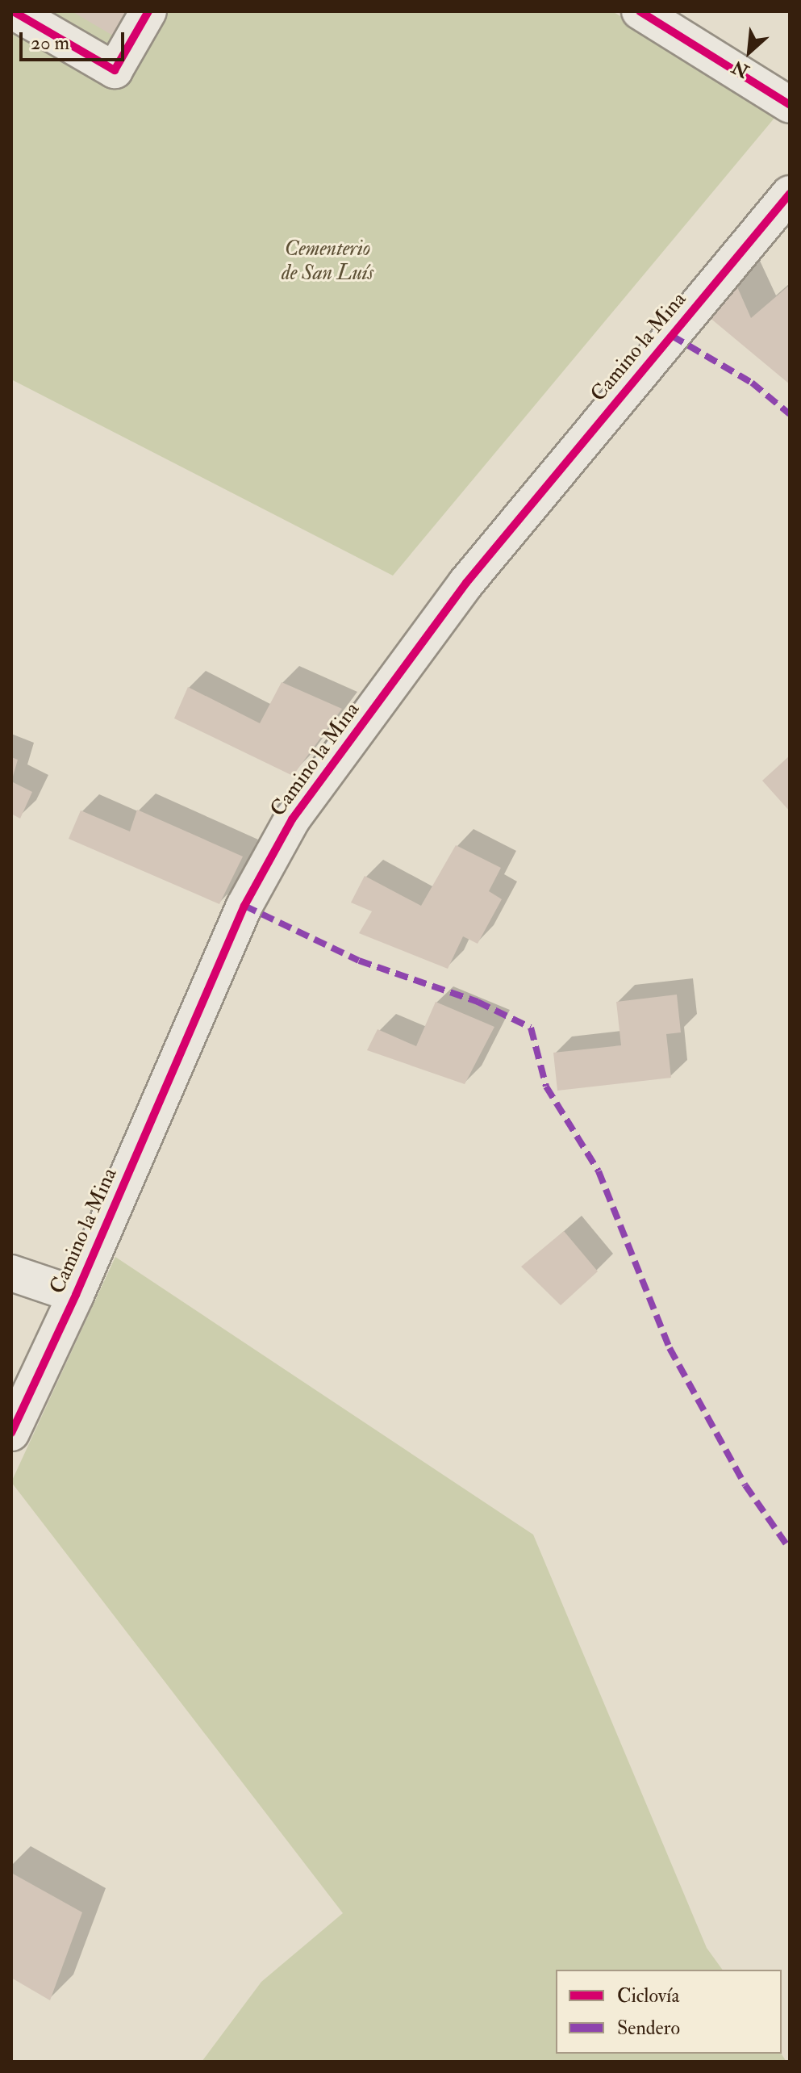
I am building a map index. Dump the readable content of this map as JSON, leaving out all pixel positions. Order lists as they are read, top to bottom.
{
  "streets": {
    "street": ["Camino la Mina"]
  },
  "parks": ["Cementerio de San Luís"],
  "legend": ["Ciclovía", "Sendero"],
  "scale_bar": "20 m",
  "north": "bottom left"
}
